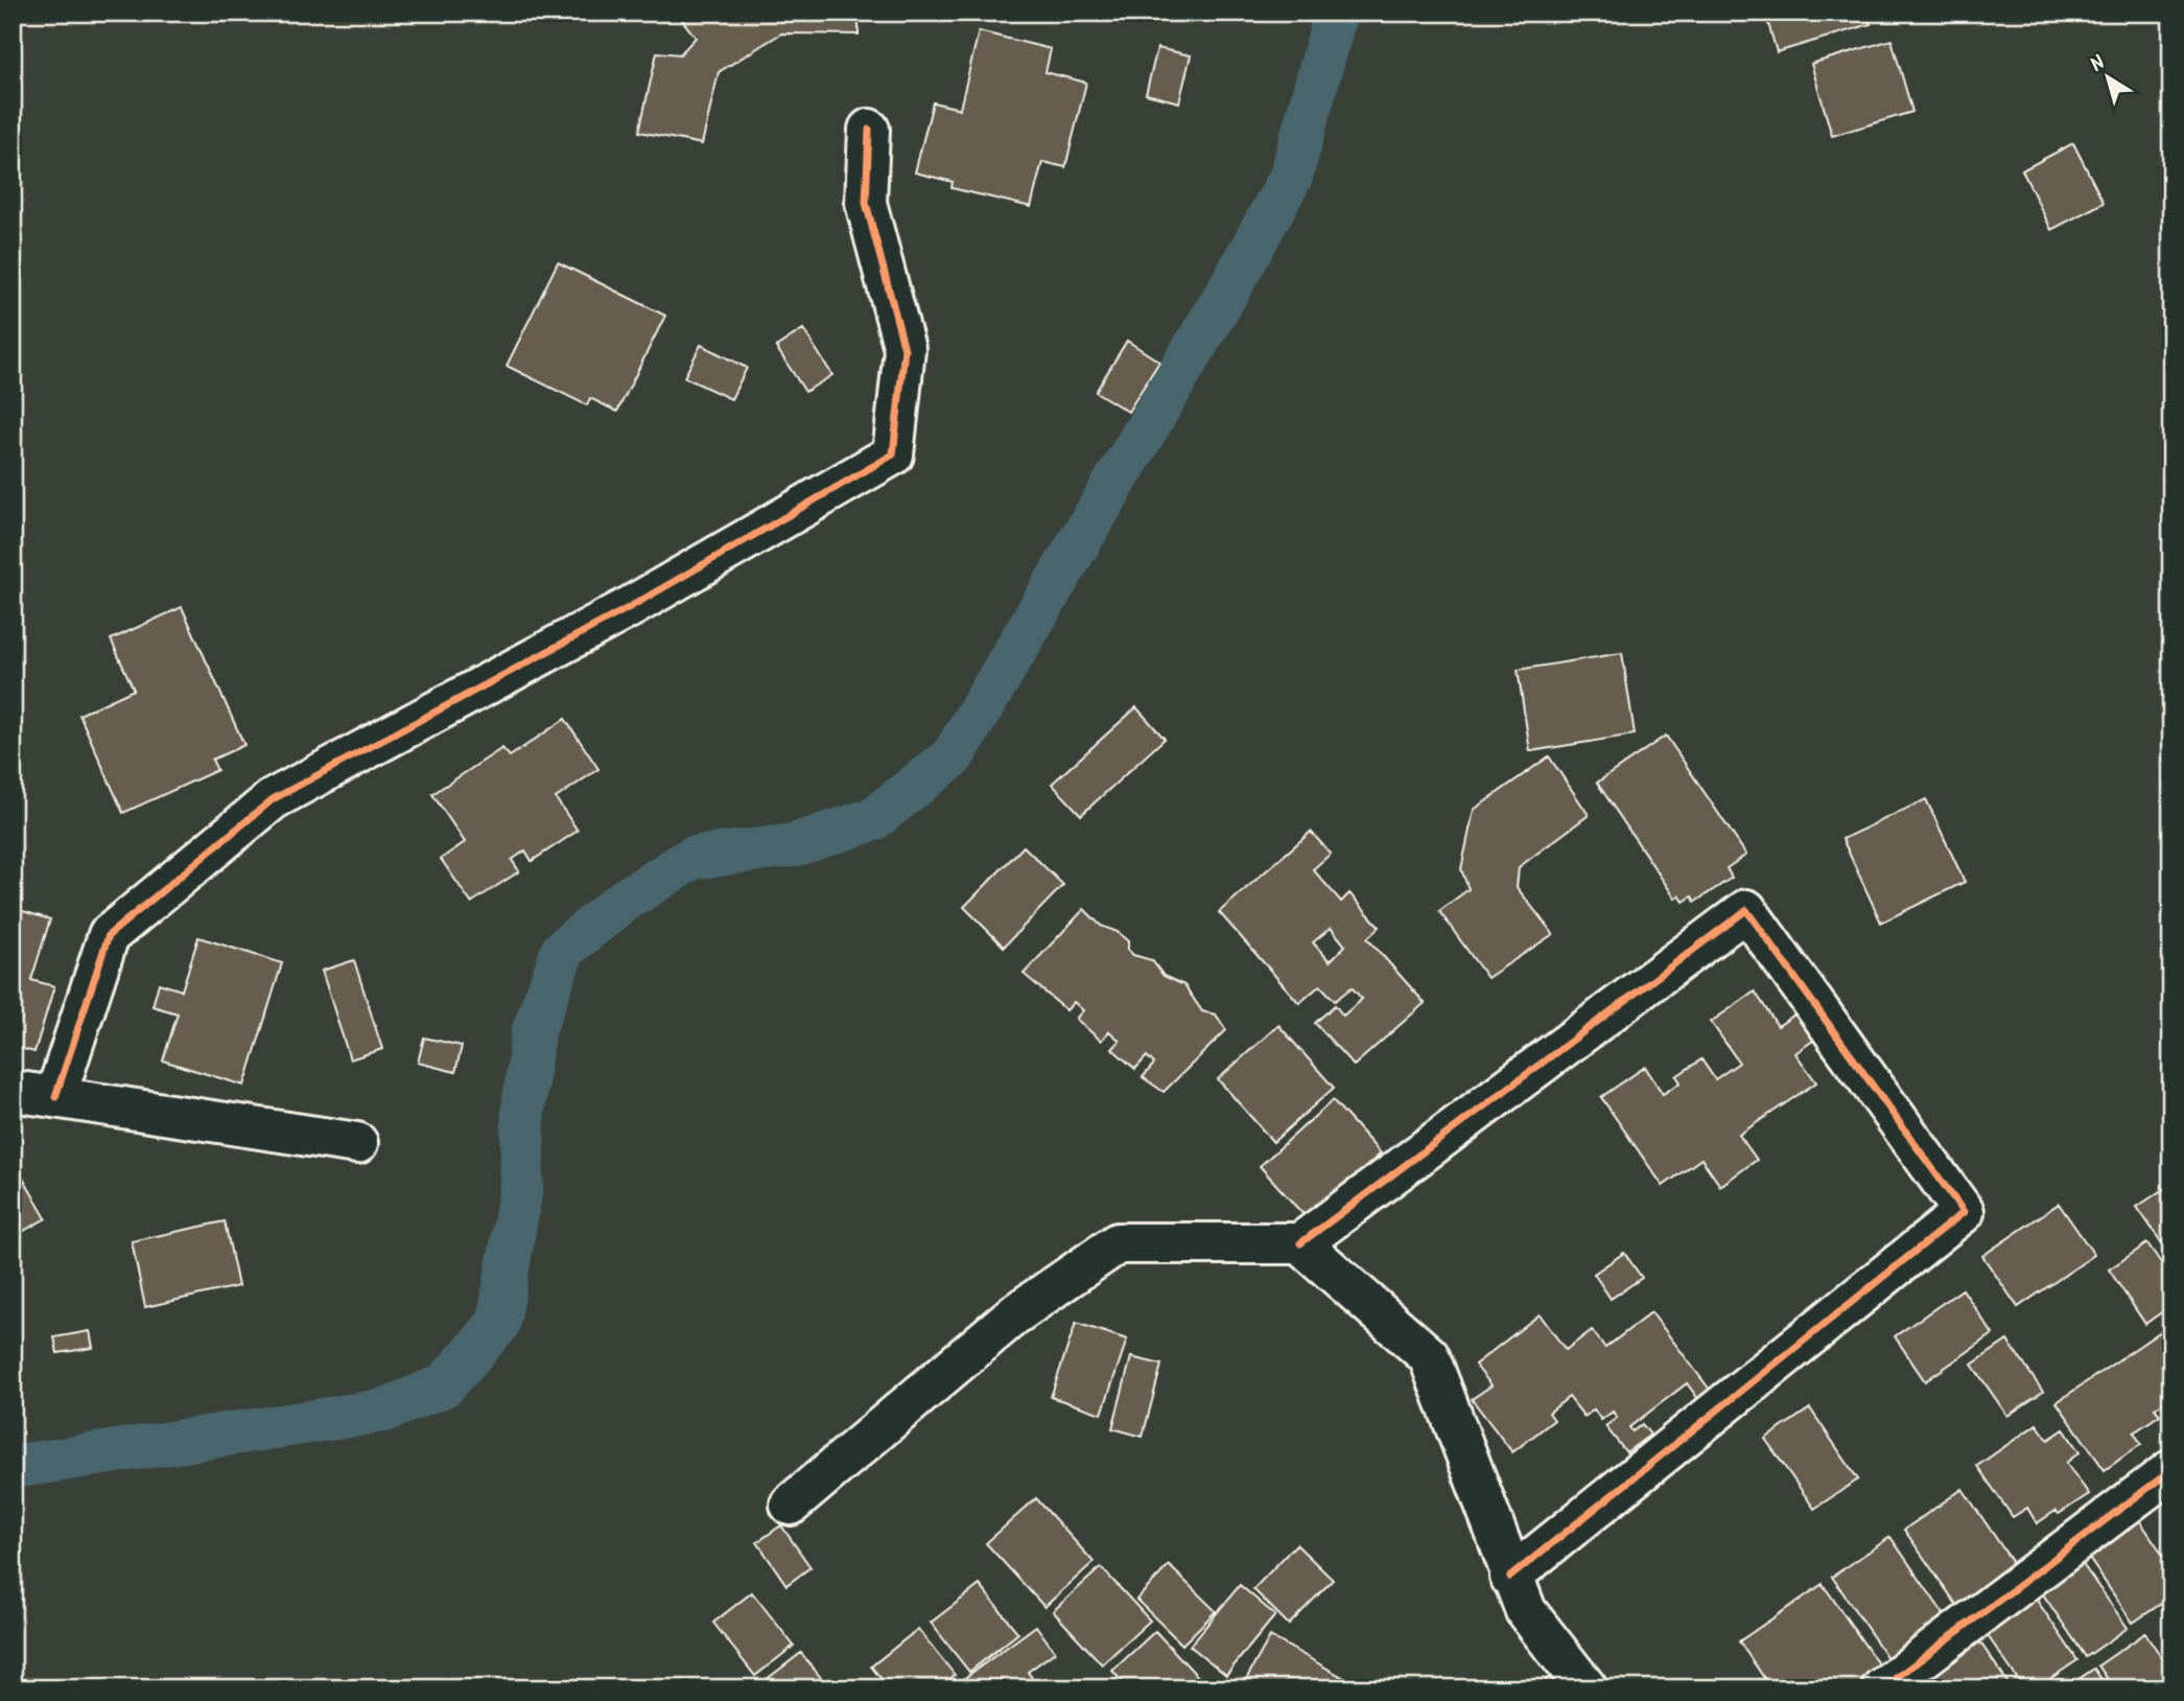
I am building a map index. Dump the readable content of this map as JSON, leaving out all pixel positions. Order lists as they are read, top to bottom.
{
  "north": "top left"
}
